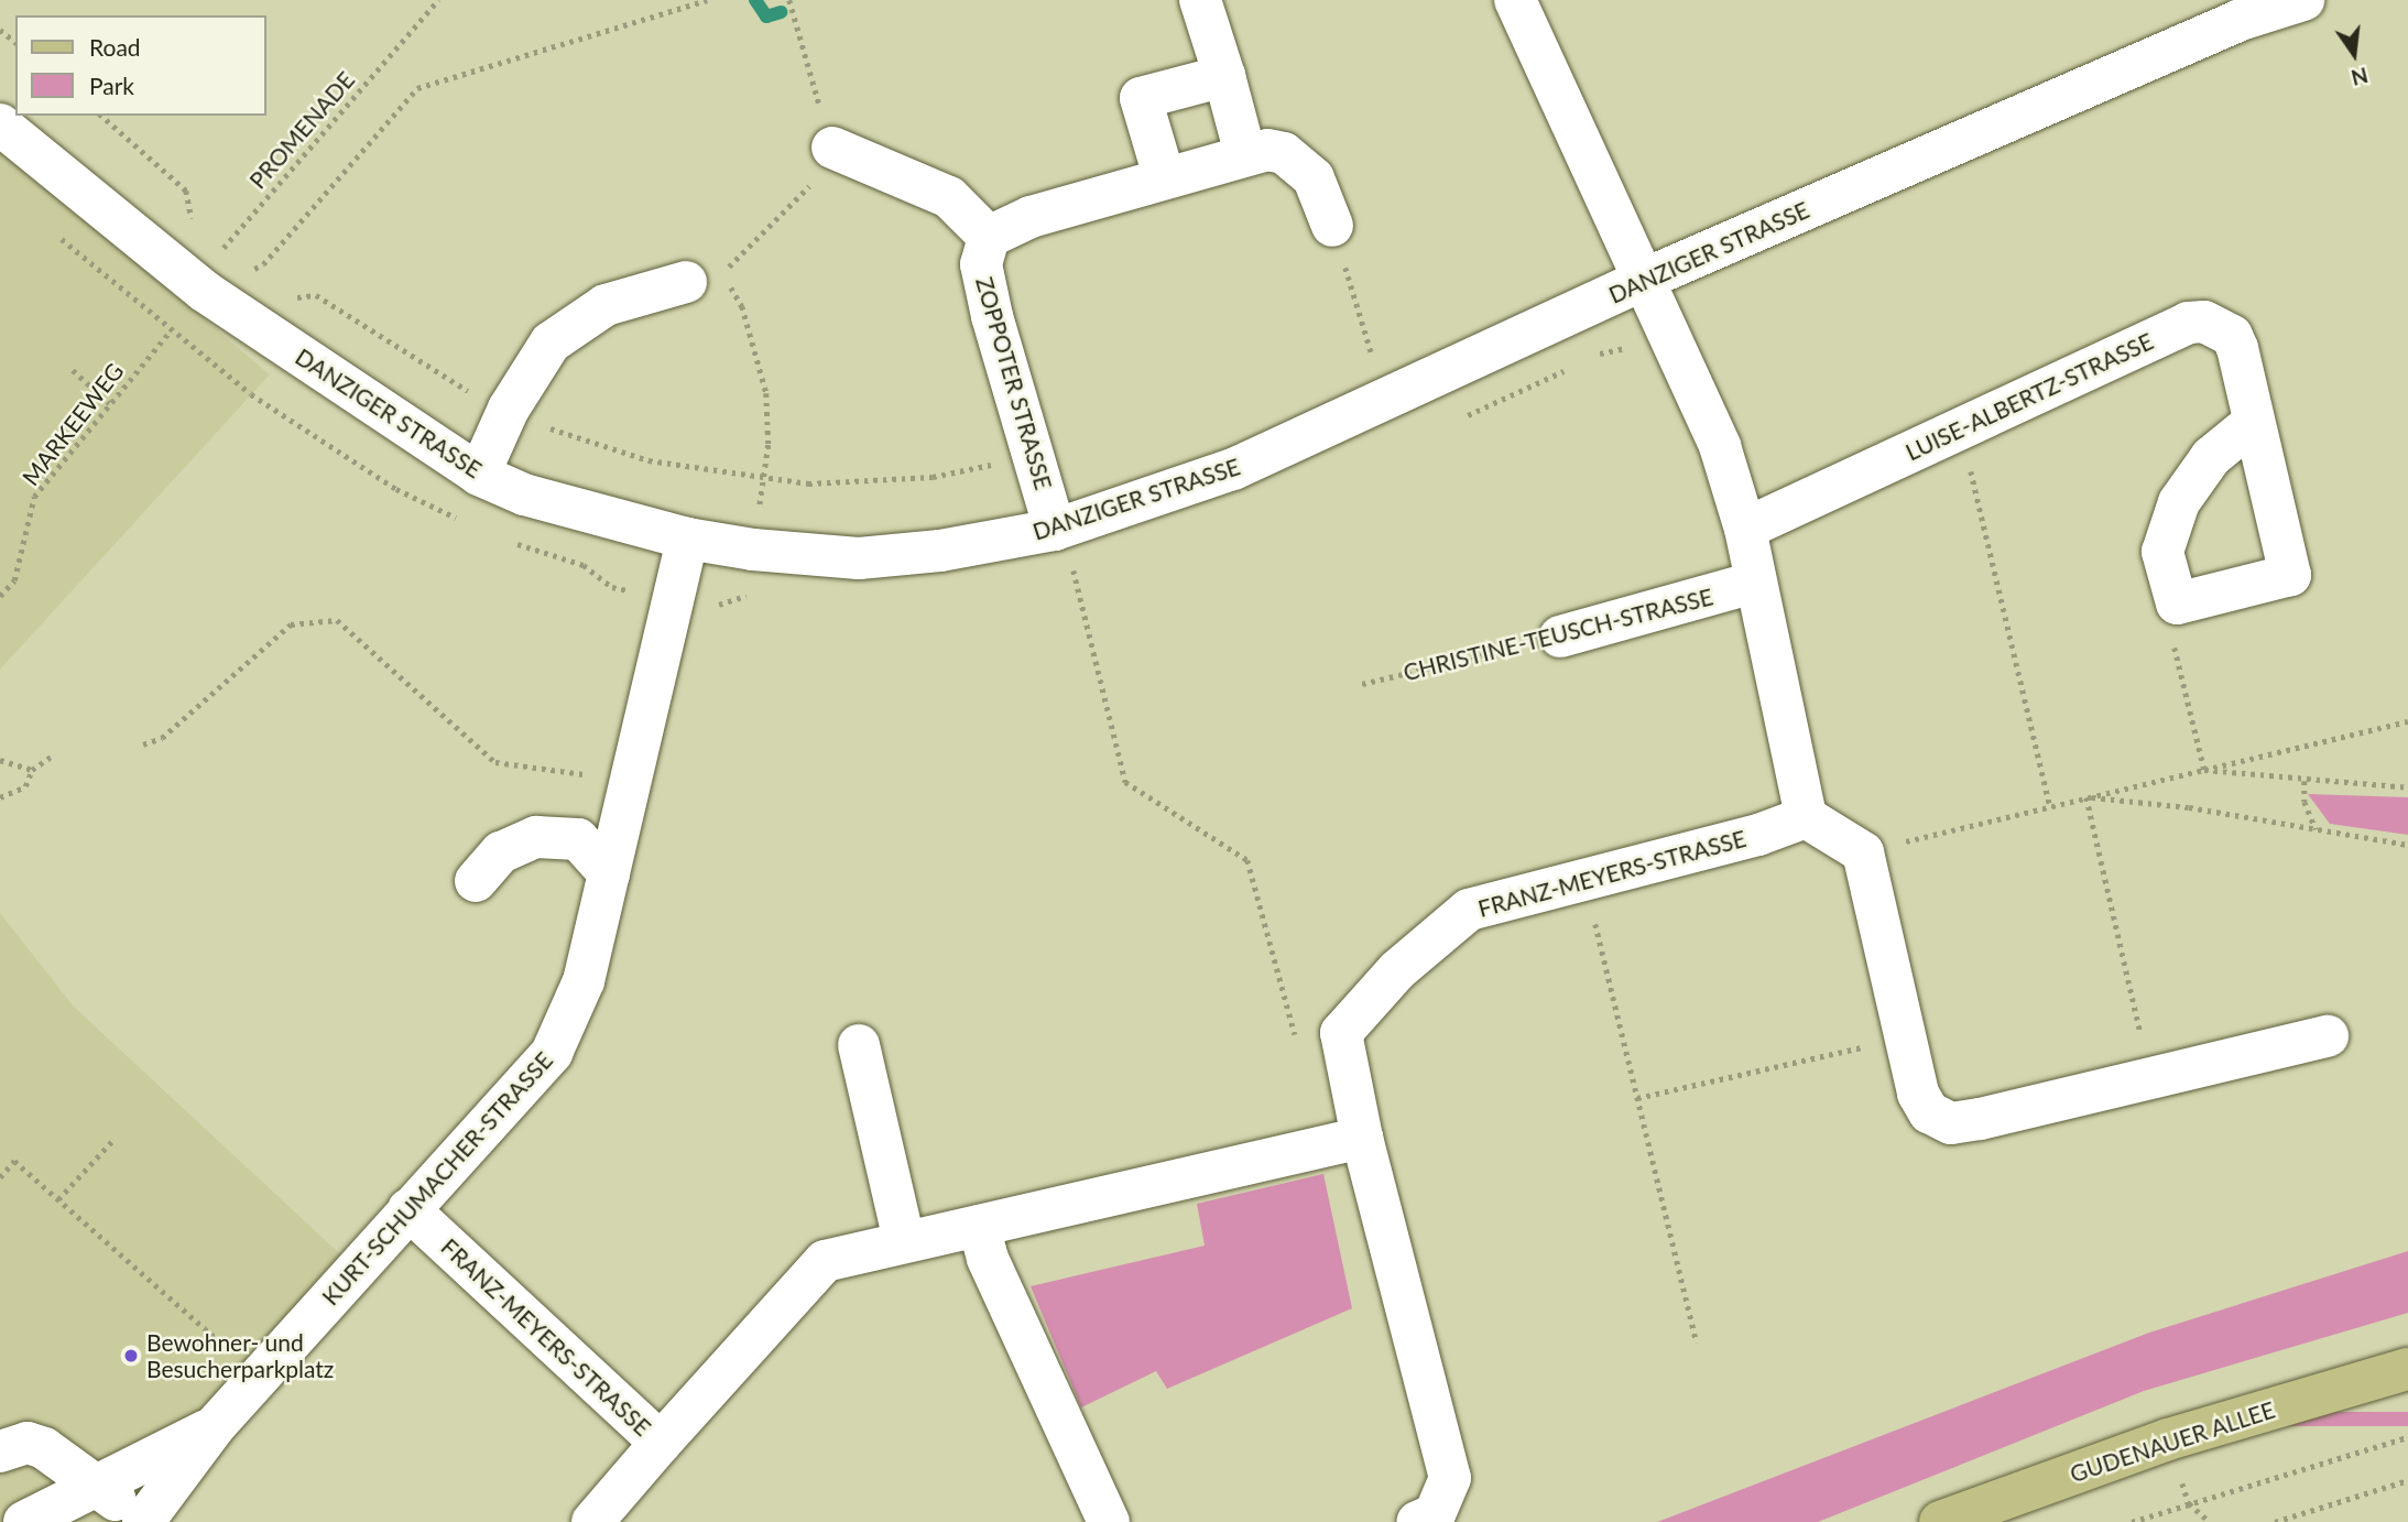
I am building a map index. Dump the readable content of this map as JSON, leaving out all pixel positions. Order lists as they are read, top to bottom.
{
  "streets": {
    "main road": ["GUDENAUER ALLEE"],
    "street": [
      "DANZIGER STRASSE",
      "ZOPPOTER STRASSE",
      "LUISE-ALBERTZ-STRASSE",
      "CHRISTINE-TEUSCH-STRASSE",
      "FRANZ-MEYERS-STRASSE",
      "KURT-SCHUMACHER-STRASSE"
    ],
    "path": ["PROMENADE", "MARKEEWEG"]
  },
  "crossings": [
    ["PROMENADE", "DANZIGER STRASSE"],
    ["PROMENADE", "MARKEEWEG"],
    ["DANZIGER STRASSE", "ZOPPOTER STRASSE"],
    ["DANZIGER STRASSE", "MARKEEWEG"],
    ["DANZIGER STRASSE", "KURT-SCHUMACHER-STRASSE"],
    ["FRANZ-MEYERS-STRASSE", "KURT-SCHUMACHER-STRASSE"]
  ],
  "places": ["Bewohner- und Besucherparkplatz"],
  "legend": ["Road", "Park"],
  "north": "bottom"
}
